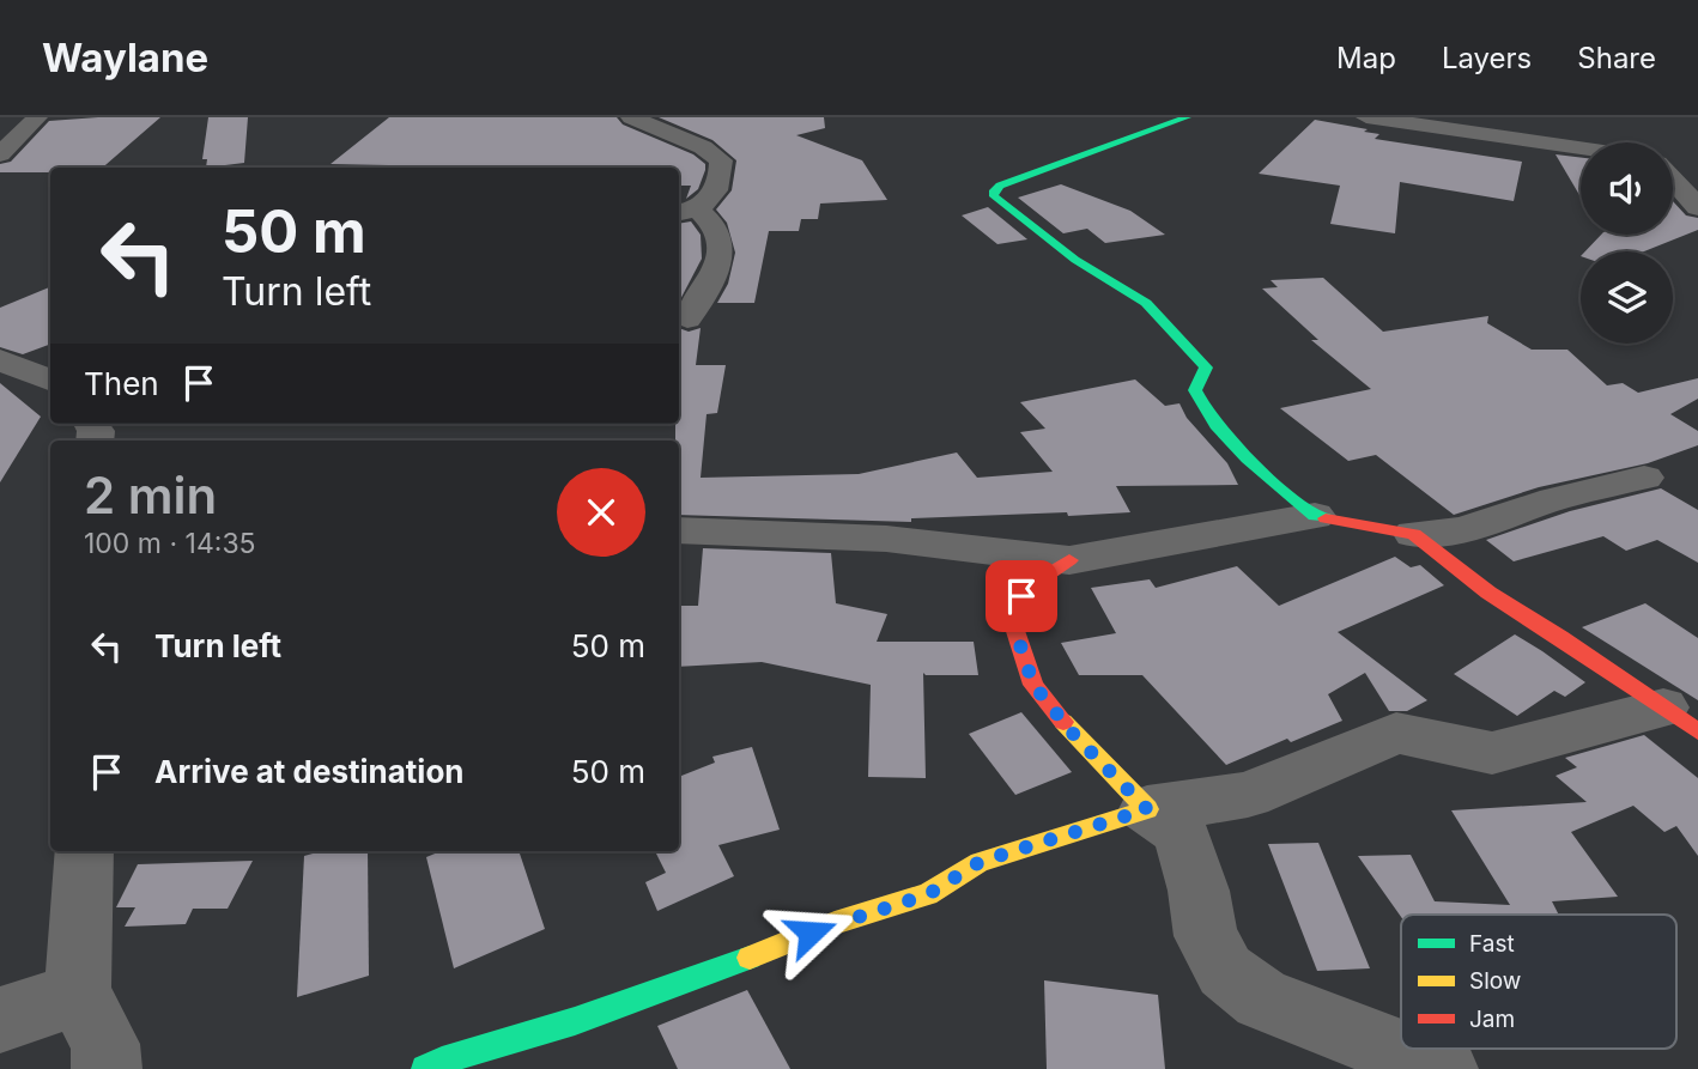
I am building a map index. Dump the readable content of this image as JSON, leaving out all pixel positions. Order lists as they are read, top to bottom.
{
  "legend": ["Fast", "Slow", "Jam"],
  "page": {
    "header": "Waylane",
    "nav": ["Map", "Layers", "Share"],
    "turn": ["50 m", "Turn left"],
    "then": "Then",
    "heading": ["2 min", "100 m · 14:35"],
    "list": [
      {
        "name": "Turn left",
        "value": "50 m"
      },
      {
        "name": "Arrive at destination",
        "value": "50 m"
      }
    ]
  }
}
